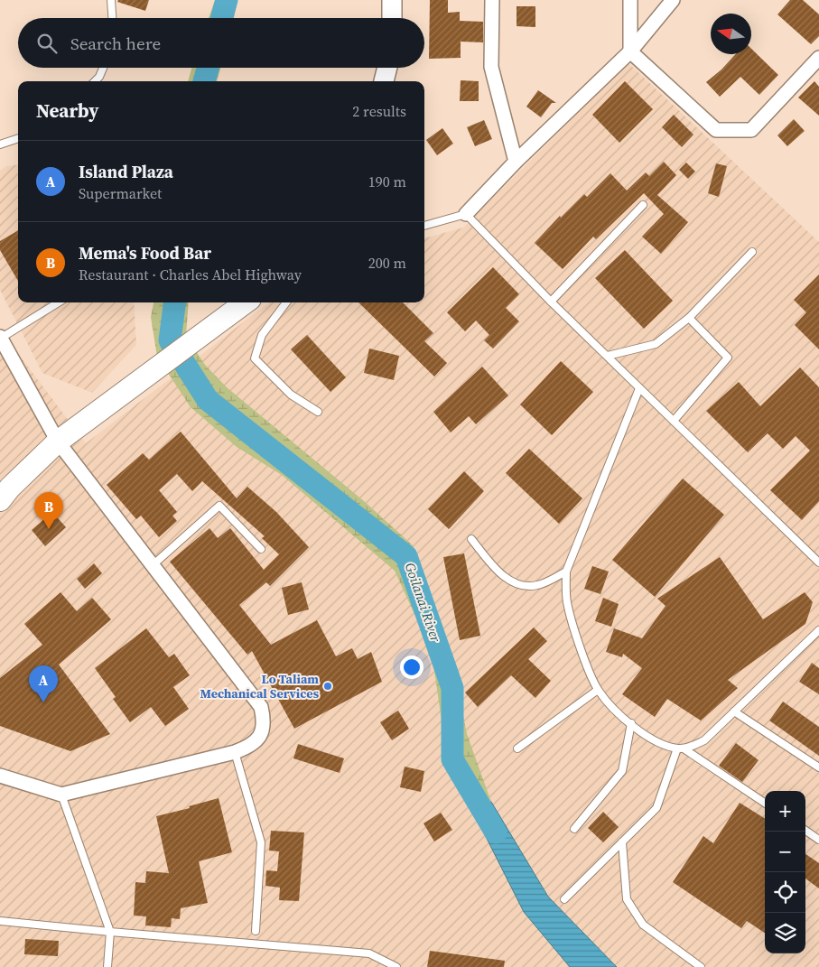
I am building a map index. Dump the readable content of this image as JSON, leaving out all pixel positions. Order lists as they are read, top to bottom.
{
  "water": ["Goilanai River"],
  "places": ["Lo Taliam Mechanical Services"],
  "north": "left",
  "page": {
    "search": "Search here",
    "heading": ["Nearby", "2 results"],
    "list": [
      {
        "mark": "A",
        "name": "Island Plaza",
        "note": "Supermarket",
        "value": "190 m"
      },
      {
        "mark": "B",
        "name": "Mema's Food Bar",
        "note": "Restaurant · Charles Abel Highway",
        "value": "200 m"
      }
    ],
    "pins": ["B", "A"],
    "map_buttons": ["+", "−"]
  }
}
